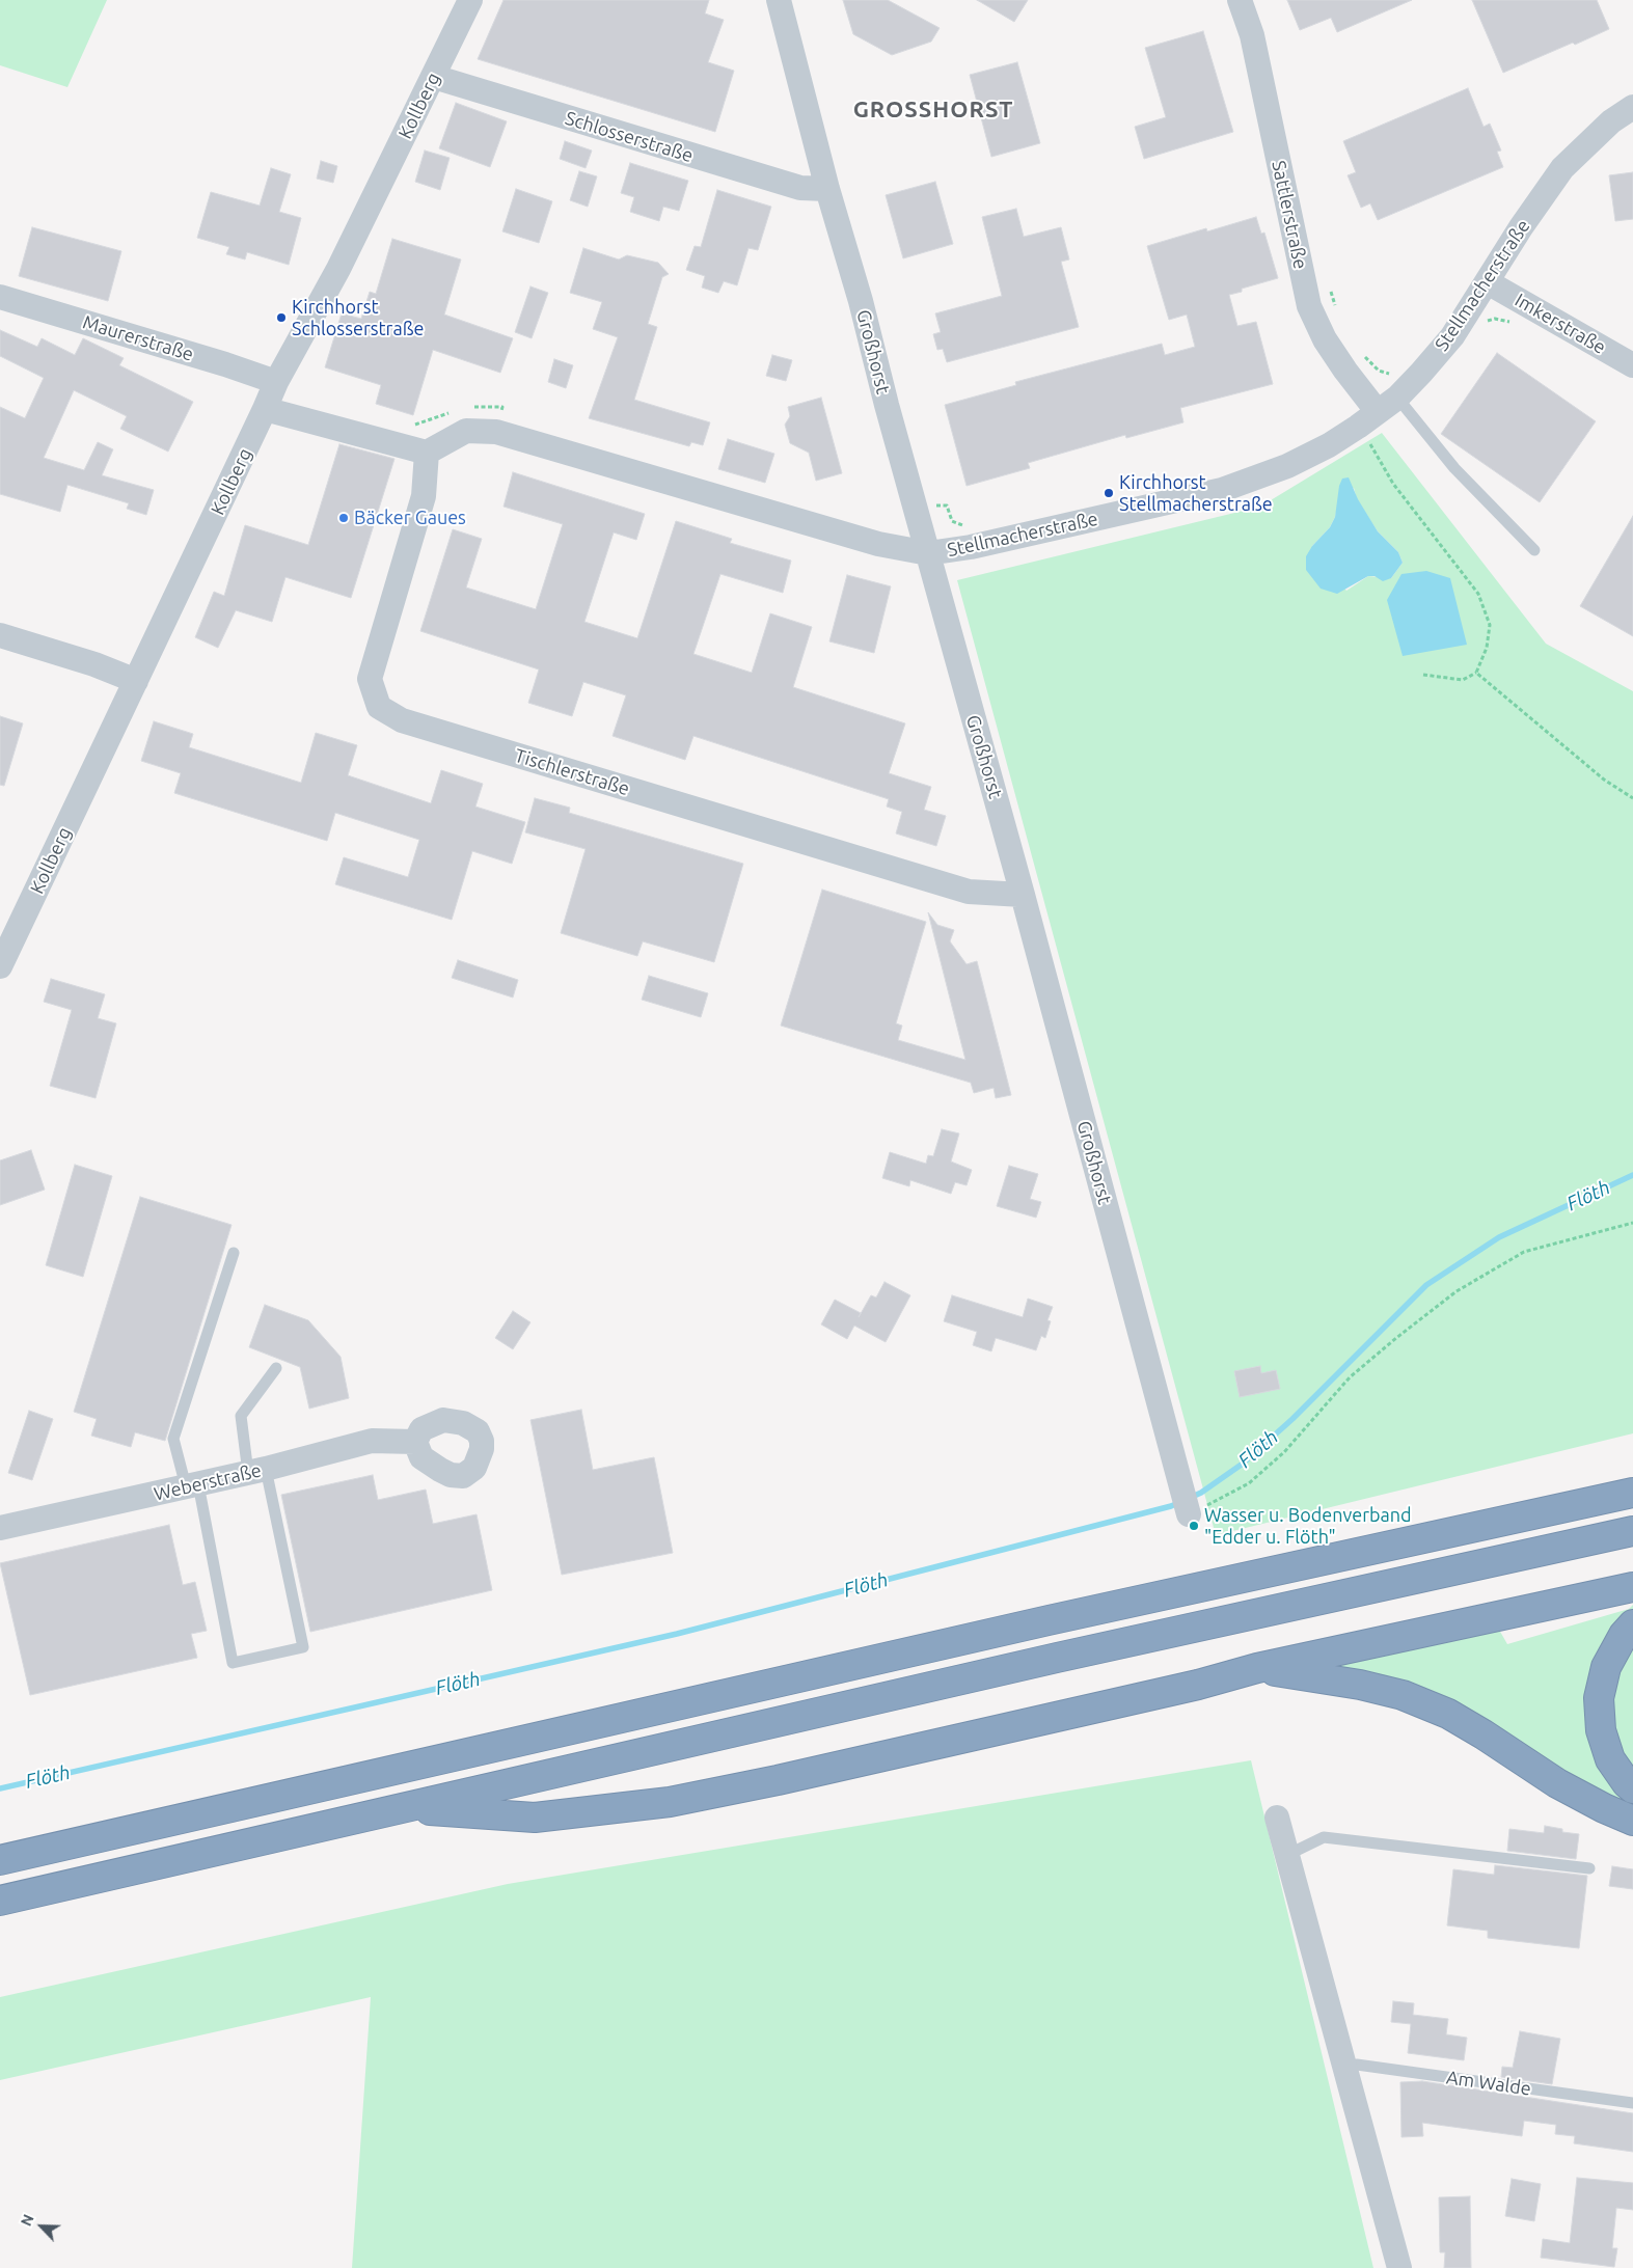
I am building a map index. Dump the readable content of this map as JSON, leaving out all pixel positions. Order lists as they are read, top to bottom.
{
  "streets": {
    "street": [
      "Kollberg",
      "Schlosserstraße",
      "Sattlerstraße",
      "Stellmacherstraße",
      "Imkerstraße",
      "Maurerstraße",
      "Großhorst",
      "Tischlerstraße",
      "Weberstraße"
    ],
    "lane": ["Am Walde"]
  },
  "crossings": [
    ["Kollberg", "Schlosserstraße"],
    ["Kollberg", "Maurerstraße"],
    ["Schlosserstraße", "Großhorst"],
    ["Sattlerstraße", "Stellmacherstraße"],
    ["Stellmacherstraße", "Imkerstraße"],
    ["Stellmacherstraße", "Großhorst"],
    ["Großhorst", "Tischlerstraße"]
  ],
  "districts": ["GROSSHORST"],
  "water": ["Flöth"],
  "places": [
    "Kirchhorst Schlosserstraße",
    "Kirchhorst Stellmacherstraße",
    "Bäcker Gaues",
    "Wasser u. Bodenverband \"Edder u. Flöth\""
  ],
  "north": "top left"
}
